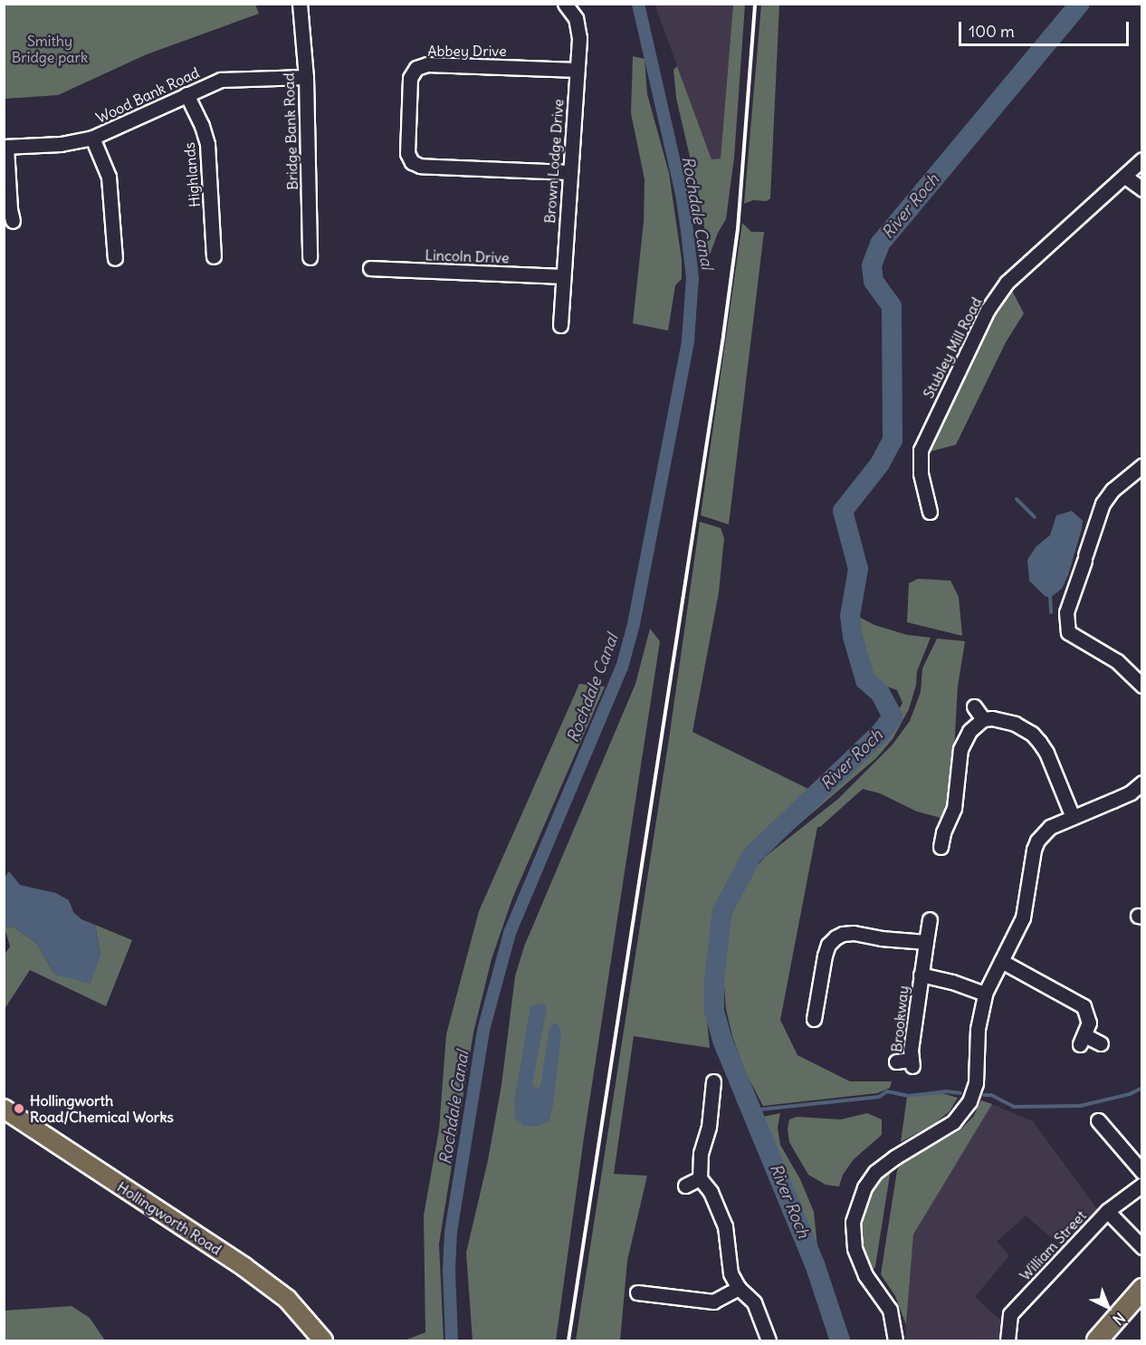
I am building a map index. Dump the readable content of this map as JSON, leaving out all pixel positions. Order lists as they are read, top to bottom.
{
  "streets": {
    "main road": ["Hollingworth Road"],
    "street": [
      "Abbey Drive",
      "Wood Bank Road",
      "Bridge Bank Road",
      "Brown Lodge Drive",
      "Highlands",
      "Lincoln Drive",
      "Stubley Mill Road",
      "Brookway",
      "William Street"
    ]
  },
  "crossings": [
    ["Abbey Drive", "Brown Lodge Drive"],
    ["Wood Bank Road", "Bridge Bank Road"],
    ["Wood Bank Road", "Highlands"],
    ["Brown Lodge Drive", "Lincoln Drive"]
  ],
  "water": ["River Roch", "Rochdale Canal"],
  "parks": ["Smithy Bridge park"],
  "places": ["Hollingworth Road/Chemical Works"],
  "scale_bar": "100 m",
  "north": "bottom right"
}
